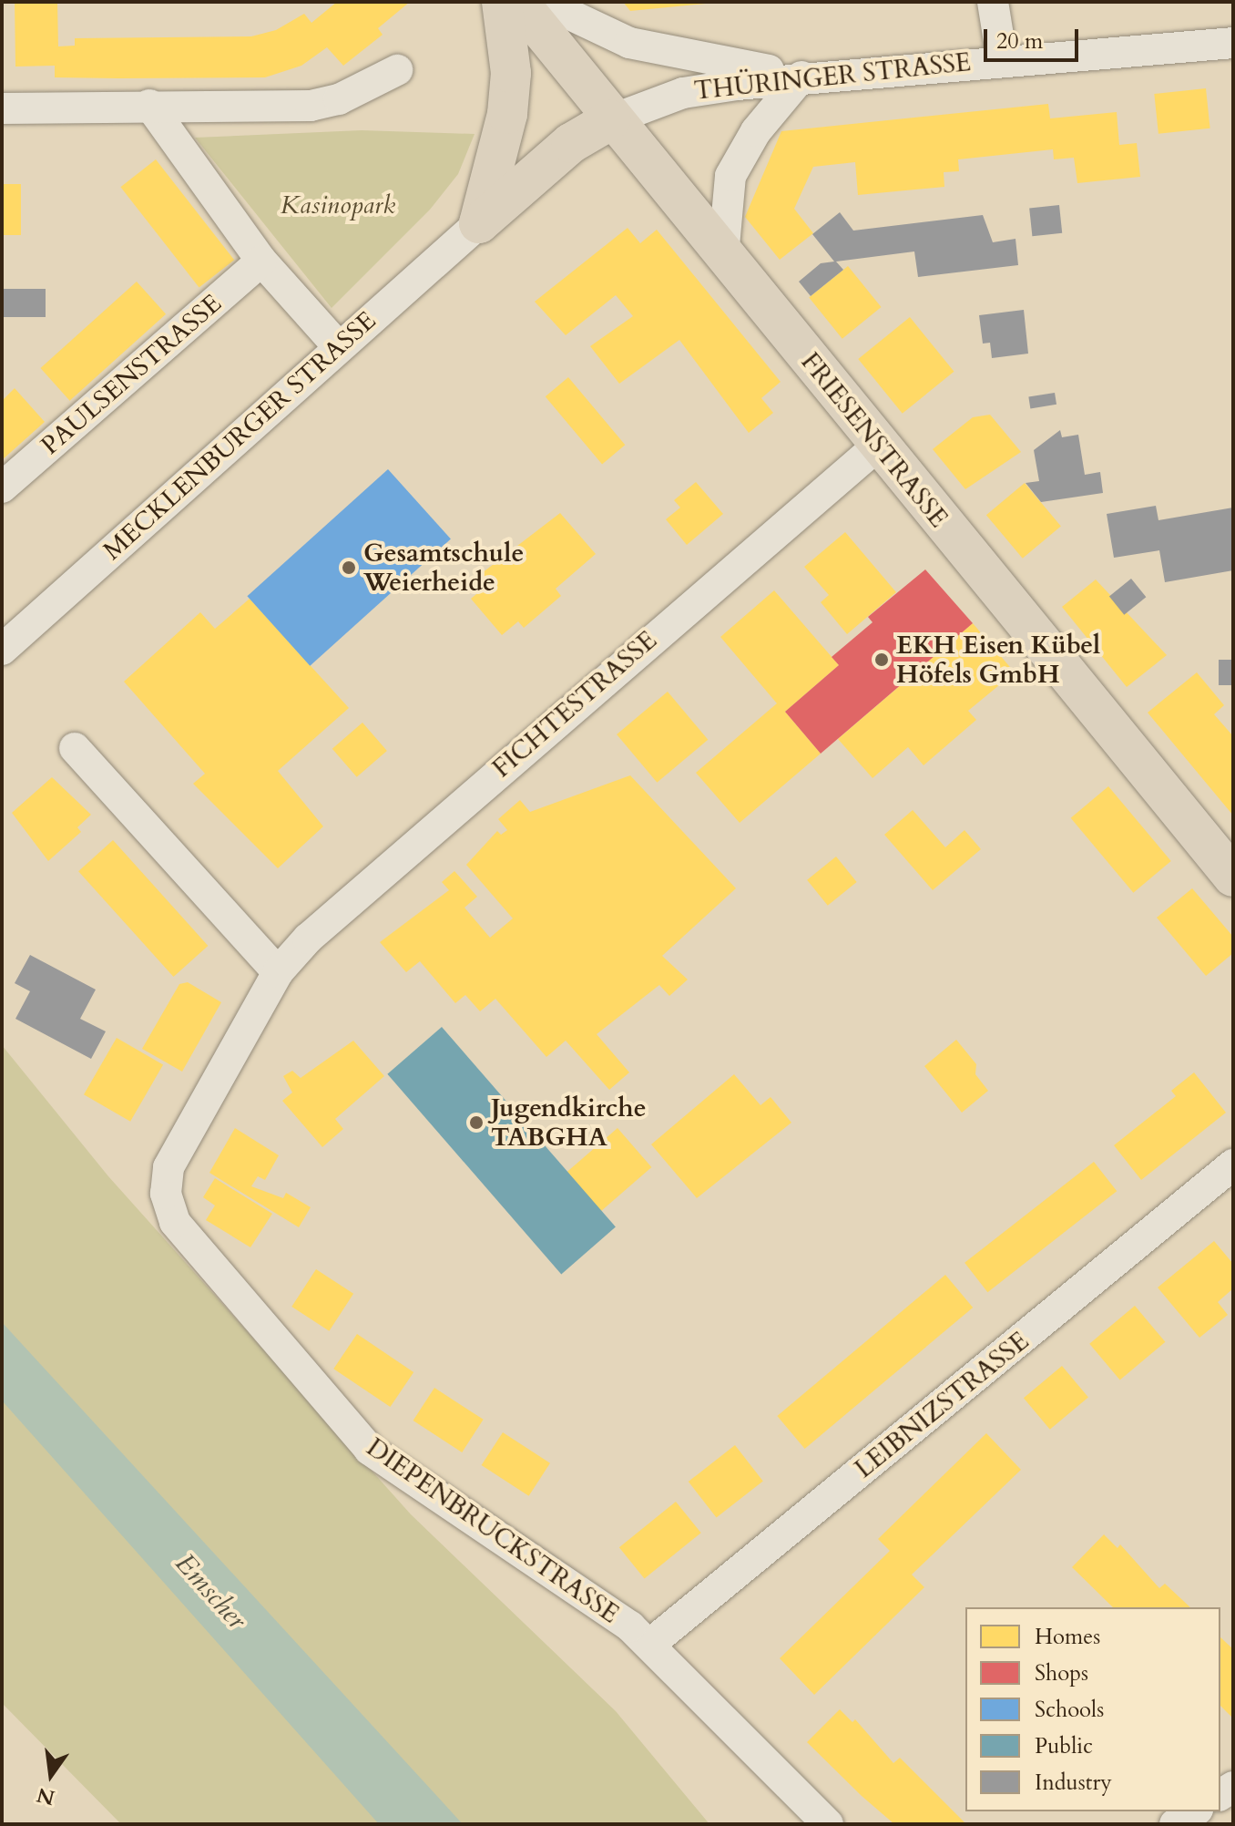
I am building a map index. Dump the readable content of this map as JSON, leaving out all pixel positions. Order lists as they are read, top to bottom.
{
  "streets": {
    "main road": ["MECKLENBURGER STRASSE", "FRIESENSTRASSE"],
    "street": [
      "THÜRINGER STRASSE",
      "PAULSENSTRASSE",
      "FICHTESTRASSE",
      "LEIBNIZSTRASSE",
      "DIEPENBRUCKSTRASSE"
    ]
  },
  "crossings": [
    ["THÜRINGER STRASSE", "MECKLENBURGER STRASSE"],
    ["THÜRINGER STRASSE", "FRIESENSTRASSE"],
    ["MECKLENBURGER STRASSE", "FRIESENSTRASSE"],
    ["FRIESENSTRASSE", "FICHTESTRASSE"],
    ["FICHTESTRASSE", "DIEPENBRUCKSTRASSE"],
    ["LEIBNIZSTRASSE", "DIEPENBRUCKSTRASSE"]
  ],
  "water": ["Emscher"],
  "parks": ["Kasinopark"],
  "places": ["Gesamtschule Weierheide", "EKH Eisen Kübel Höfels GmbH", "Jugendkirche TABGHA"],
  "legend": [
    "Homes",
    "Shops",
    "Schools",
    "Public",
    "Industry"
  ],
  "scale_bar": "20 m",
  "north": "bottom"
}
